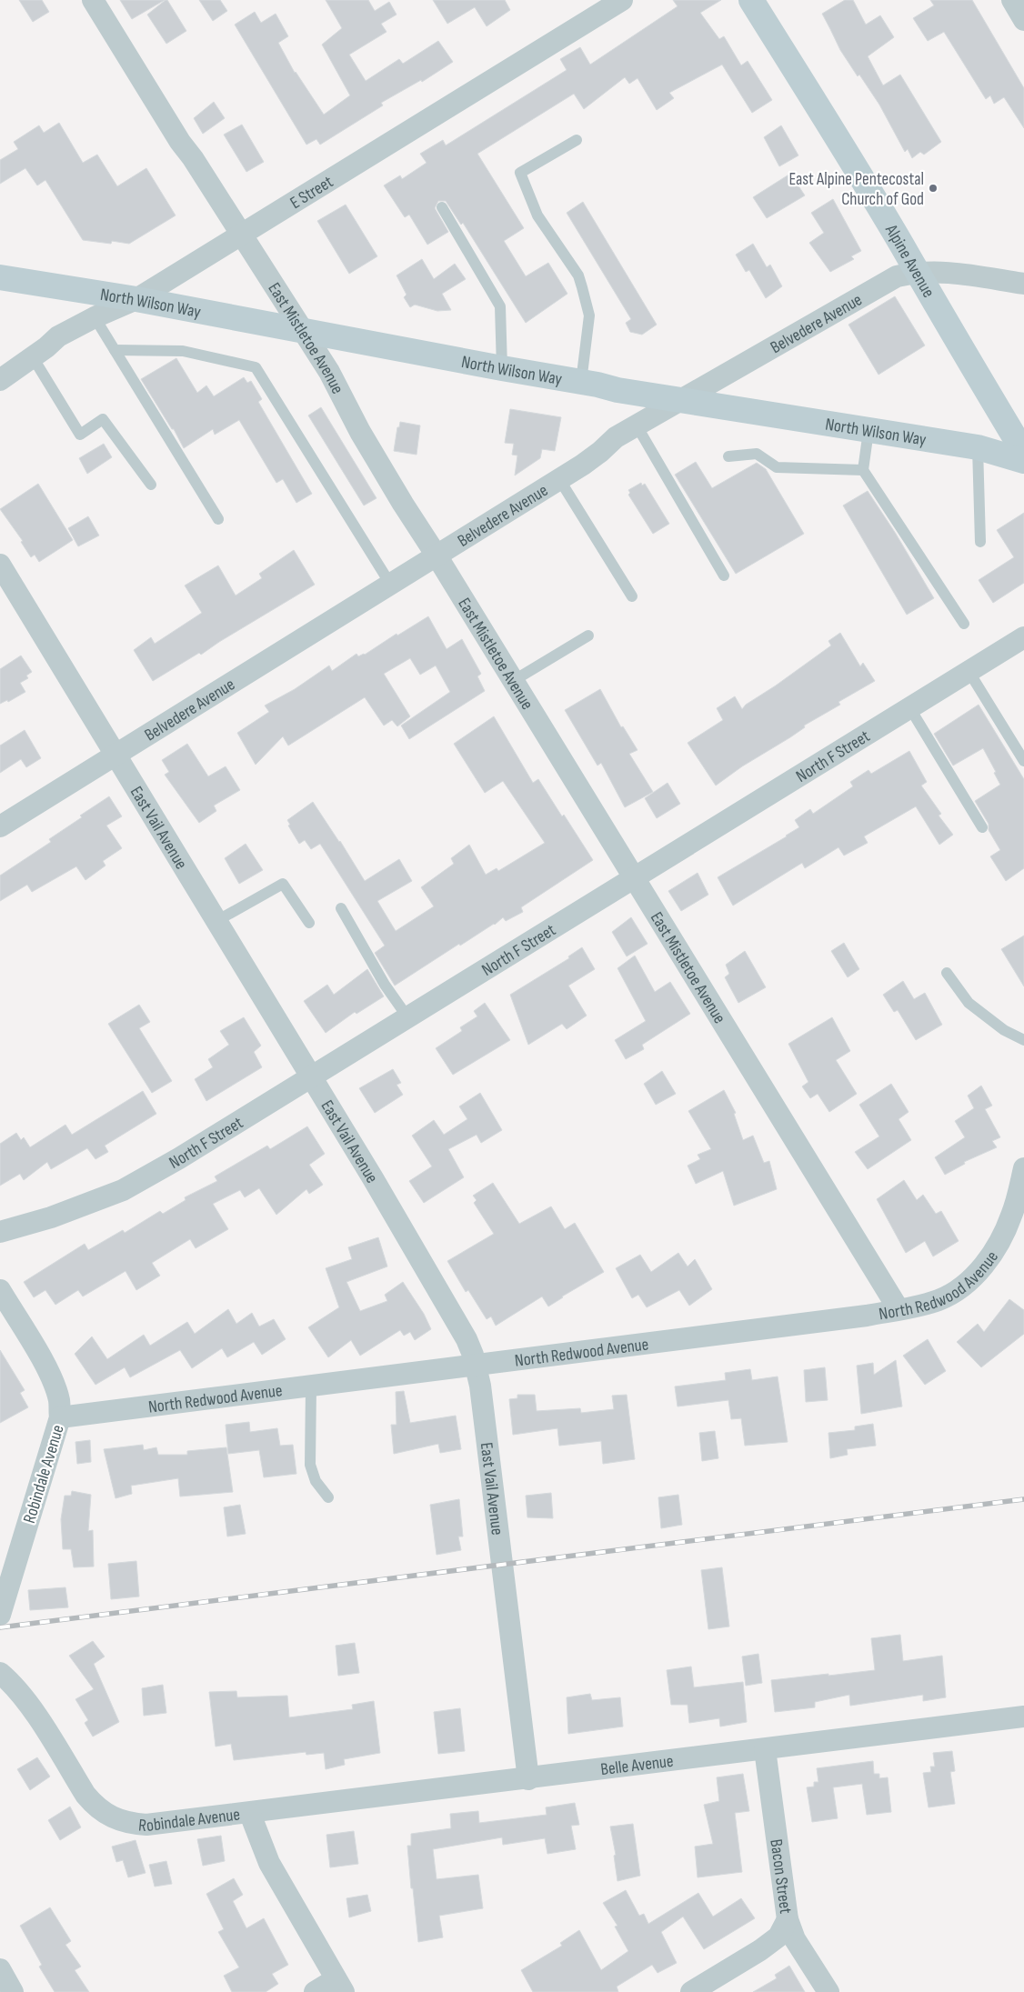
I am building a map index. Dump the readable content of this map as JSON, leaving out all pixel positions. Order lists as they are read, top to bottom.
{
  "streets": {
    "main road": ["Alpine Avenue", "North Wilson Way"],
    "street": [
      "E Street",
      "Belvedere Avenue",
      "East Mistletoe Avenue",
      "North F Street",
      "East Vail Avenue",
      "North Redwood Avenue",
      "Robindale Avenue",
      "Belle Avenue",
      "Bacon Street"
    ]
  },
  "crossings": [
    ["E Street", "North Wilson Way"],
    ["E Street", "East Mistletoe Avenue"],
    ["Alpine Avenue", "Belvedere Avenue"],
    ["North Wilson Way", "Belvedere Avenue"],
    ["North Wilson Way", "East Mistletoe Avenue"],
    ["Belvedere Avenue", "East Mistletoe Avenue"],
    ["Belvedere Avenue", "East Vail Avenue"],
    ["East Mistletoe Avenue", "North F Street"],
    ["East Mistletoe Avenue", "North Redwood Avenue"],
    ["North F Street", "East Vail Avenue"],
    ["East Vail Avenue", "North Redwood Avenue"],
    ["East Vail Avenue", "Belle Avenue"],
    ["North Redwood Avenue", "Robindale Avenue"],
    ["Robindale Avenue", "Belle Avenue"],
    ["Belle Avenue", "Bacon Street"]
  ],
  "places": ["East Alpine Pentecostal Church of God"]
}
